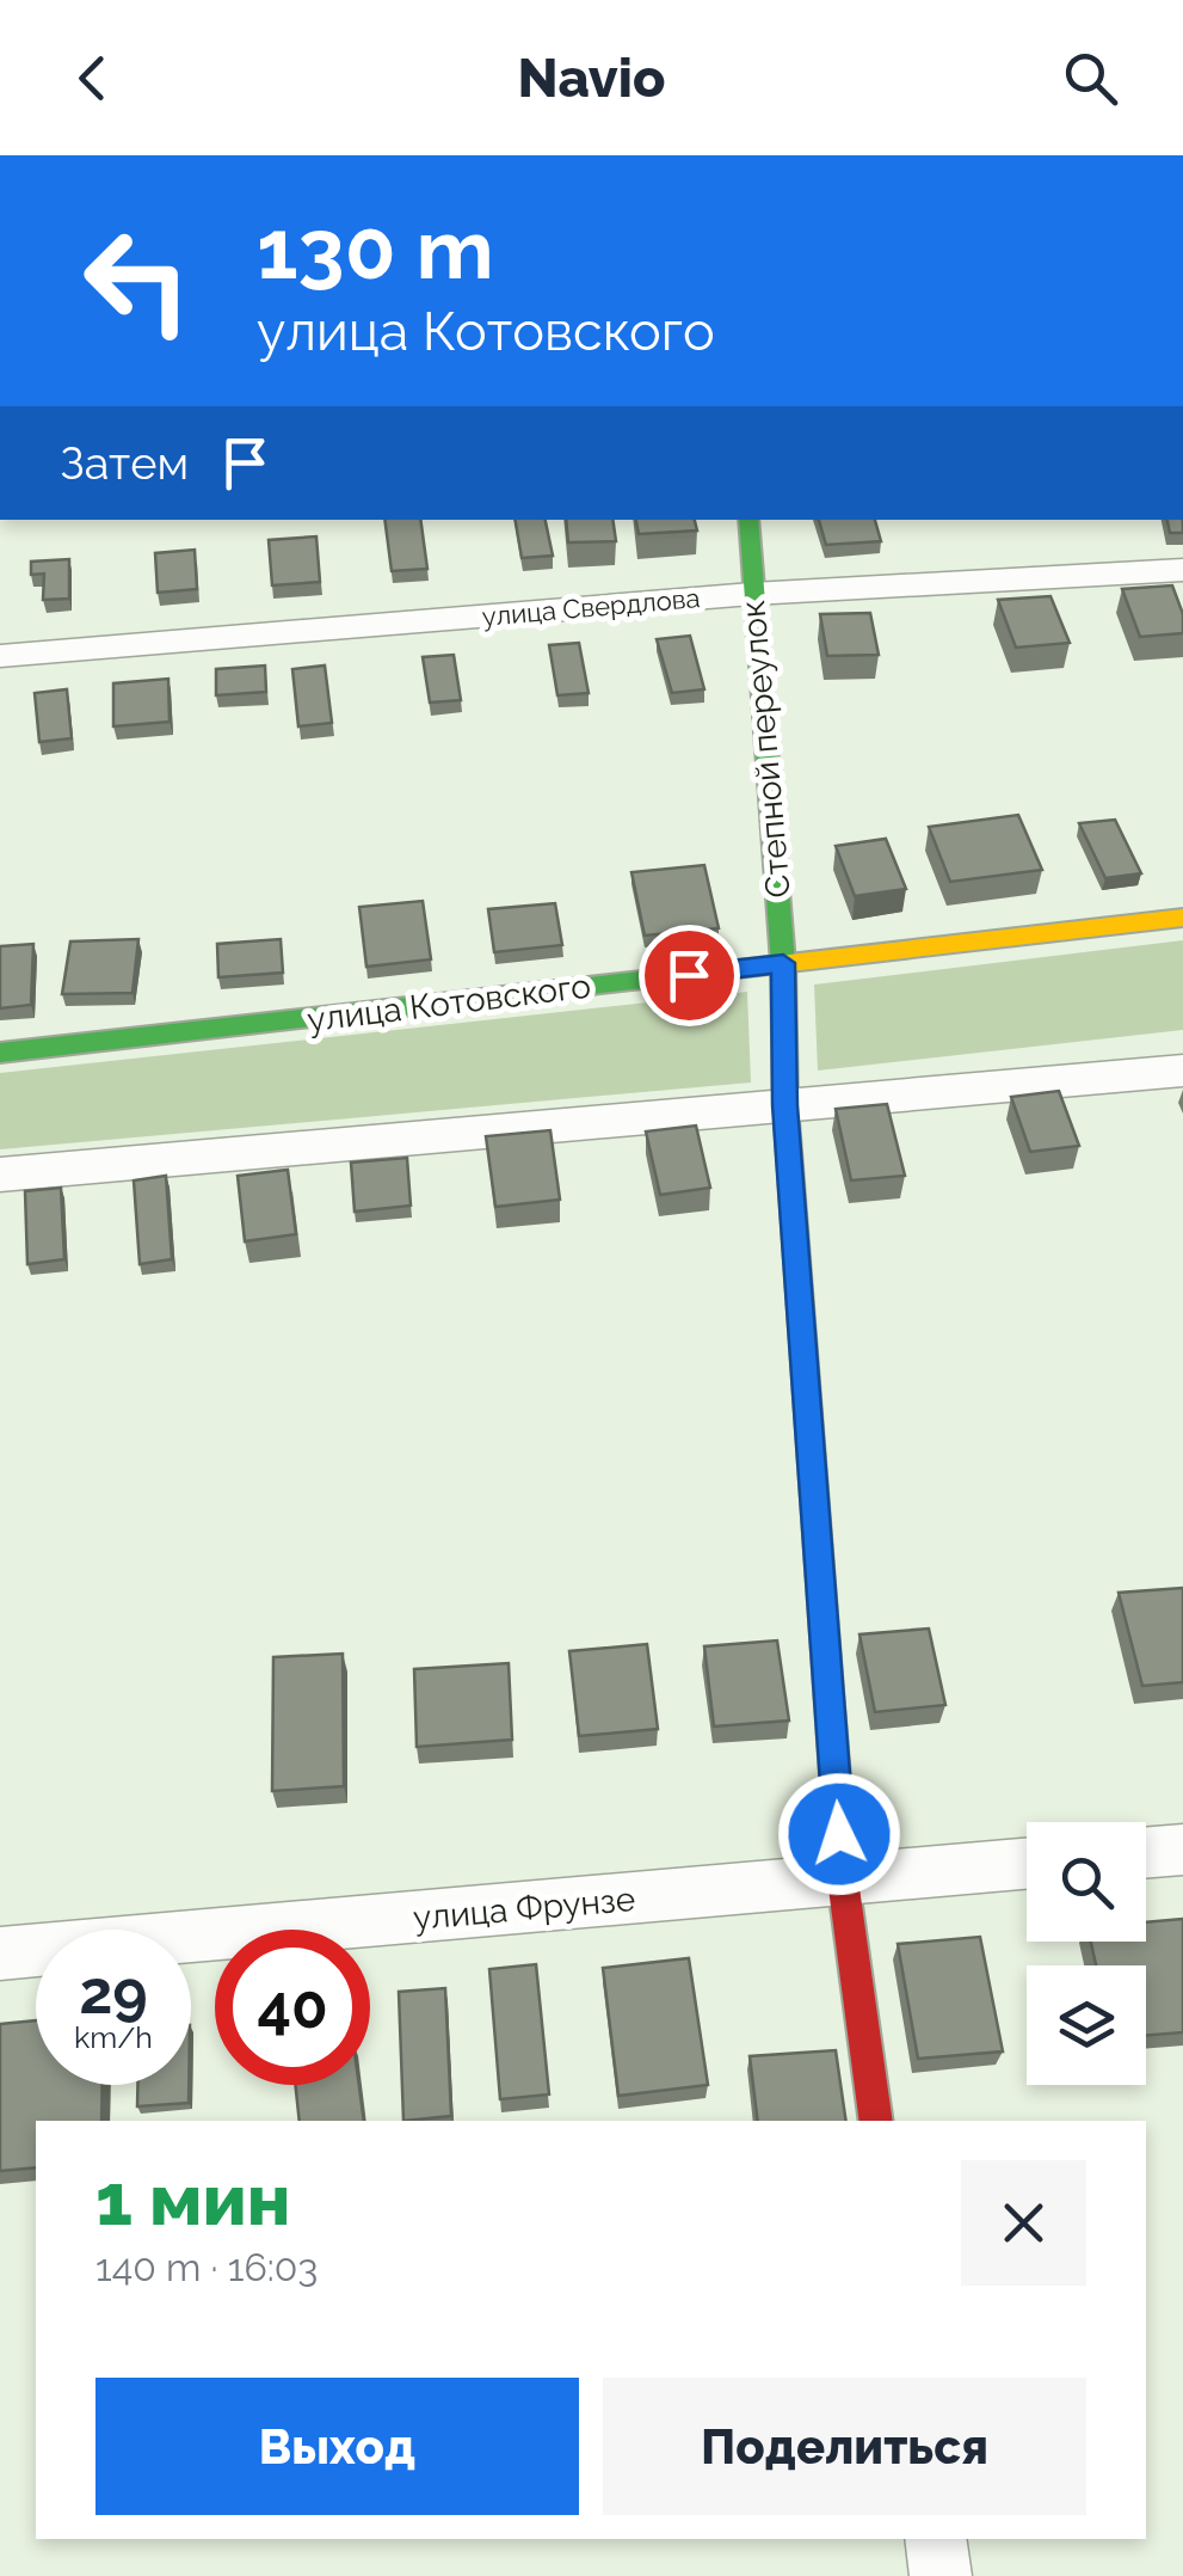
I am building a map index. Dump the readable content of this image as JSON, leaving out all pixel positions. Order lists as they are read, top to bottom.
{
  "streets": {
    "street": [
      "улица Свердлова",
      "Степной переулок",
      "улица Котовского",
      "улица Фрунзе"
    ]
  },
  "crossings": [
    ["улица Свердлова", "Степной переулок"],
    ["Степной переулок", "улица Котовского"],
    ["Степной переулок", "улица Фрунзе"]
  ],
  "page": {
    "header": "Navio",
    "turn": ["130 m", "улица Котовского"],
    "then": "Затем",
    "speed": "29 km/h",
    "limit": "40",
    "heading": ["1 мин", "140 m · 16:03"],
    "buttons": ["Выход", "Поделиться"]
  }
}
